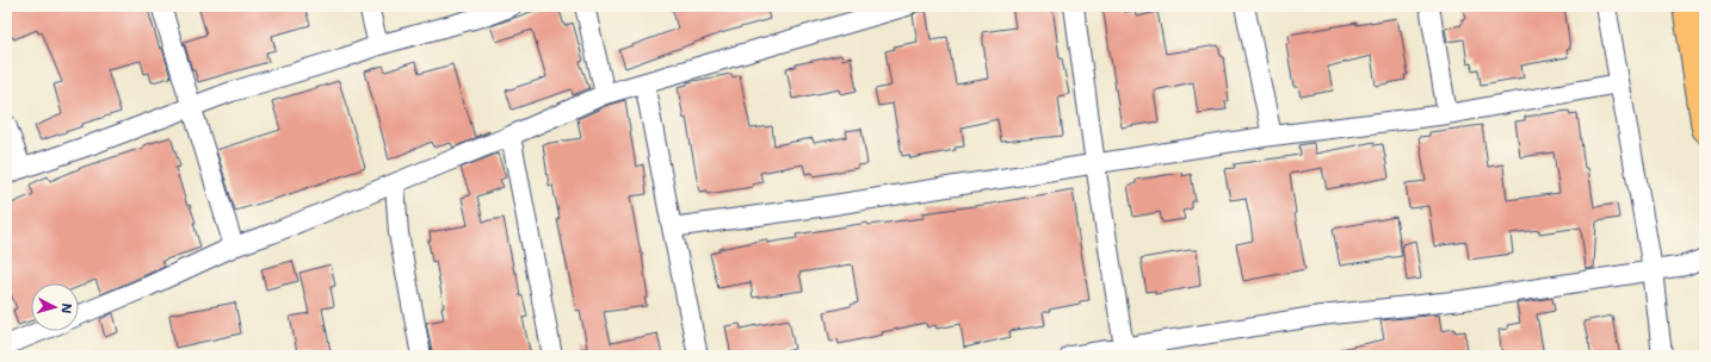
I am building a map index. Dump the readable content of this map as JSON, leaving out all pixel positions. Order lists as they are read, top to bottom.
{
  "north": "right"
}
